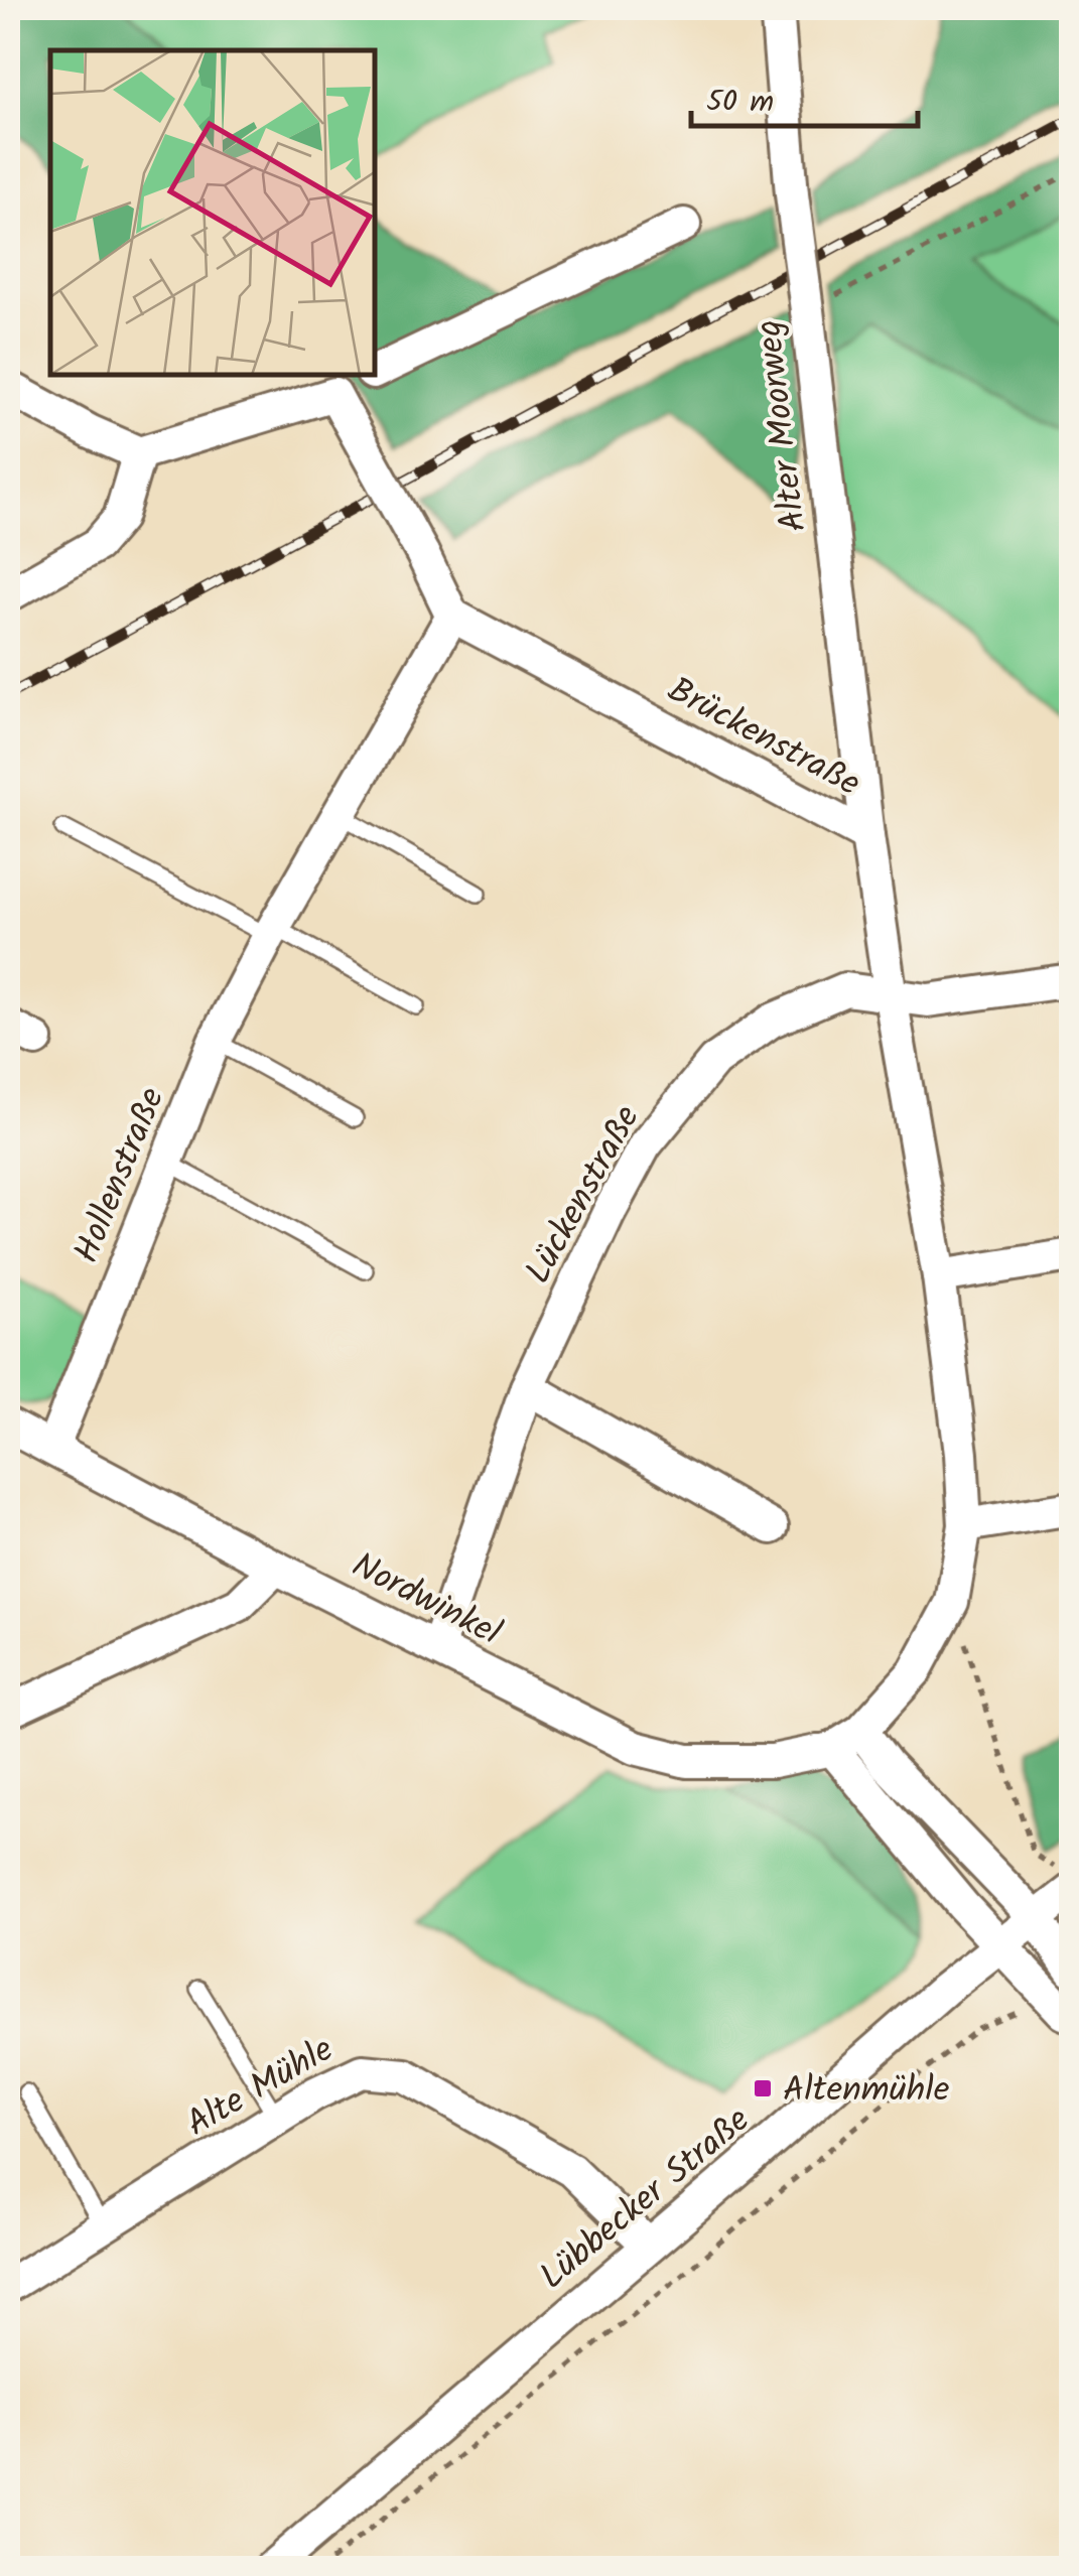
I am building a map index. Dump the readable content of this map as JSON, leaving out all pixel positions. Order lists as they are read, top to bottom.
{
  "streets": {
    "street": [
      "Alter Moorweg",
      "Brückenstraße",
      "Hollenstraße",
      "Lückenstraße",
      "Nordwinkel",
      "Alte Mühle",
      "Lübbecker Straße"
    ]
  },
  "crossings": [
    ["Alter Moorweg", "Brückenstraße"],
    ["Brückenstraße", "Hollenstraße"],
    ["Brückenstraße", "Lückenstraße"],
    ["Brückenstraße", "Nordwinkel"],
    ["Hollenstraße", "Nordwinkel"],
    ["Lückenstraße", "Nordwinkel"],
    ["Alte Mühle", "Lübbecker Straße"]
  ],
  "places": {
    "transit": ["Altenmühle"]
  },
  "scale_bar": "50 m"
}
